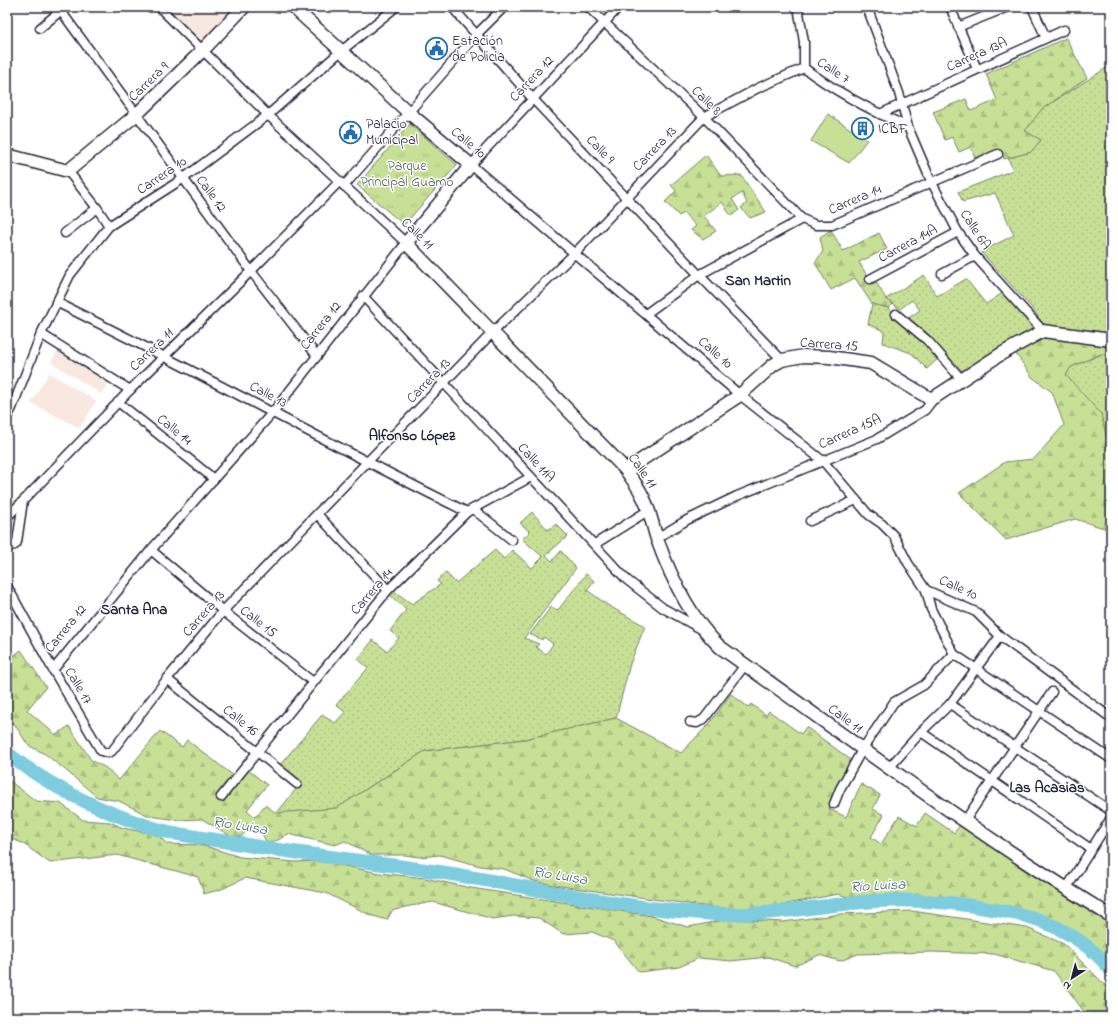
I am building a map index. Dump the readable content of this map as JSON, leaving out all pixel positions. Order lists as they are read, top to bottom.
{
  "streets": {
    "main road": [
      "Carrera 12",
      "Carrera 9",
      "Calle 10",
      "Calle 11",
      "Carrera 15",
      "Carrera 15A"
    ],
    "street": [
      "Carrera 13A",
      "Calle 7",
      "Calle 8",
      "Carrera 13",
      "Calle 9",
      "Carrera 10",
      "Calle 12",
      "Carrera 14",
      "Calle 6A",
      "Carrera 14A",
      "Carrera 11",
      "Calle 13",
      "Calle 14",
      "Calle 11A",
      "Calle 15",
      "Calle 17",
      "Calle 16"
    ]
  },
  "crossings": [
    ["Carrera 13A", "Calle 6A"],
    ["Calle 7", "Carrera 13"],
    ["Carrera 12", "Calle 8"],
    ["Carrera 12", "Calle 10"],
    ["Carrera 12", "Calle 9"],
    ["Carrera 12", "Calle 12"],
    ["Carrera 12", "Calle 11"],
    ["Carrera 12", "Calle 13"],
    ["Carrera 12", "Calle 14"],
    ["Carrera 12", "Calle 11A"],
    ["Carrera 12", "Calle 15"],
    ["Carrera 12", "Calle 17"],
    ["Carrera 9", "Calle 12"],
    ["Carrera 9", "Calle 11"],
    ["Calle 8", "Carrera 13"],
    ["Calle 8", "Carrera 14"],
    ["Calle 10", "Carrera 13"],
    ["Calle 10", "Carrera 10"],
    ["Calle 10", "Carrera 15"],
    ["Calle 10", "Carrera 11"],
    ["Calle 10", "Carrera 15A"],
    ["Carrera 13", "Calle 9"],
    ["Carrera 13", "Calle 11"],
    ["Carrera 13", "Calle 13"],
    ["Carrera 13", "Calle 11A"],
    ["Carrera 13", "Calle 15"],
    ["Carrera 13", "Calle 17"],
    ["Carrera 13", "Calle 16"],
    ["Calle 9", "Carrera 15"],
    ["Calle 9", "Carrera 11"],
    ["Carrera 10", "Calle 12"],
    ["Carrera 10", "Calle 11"],
    ["Carrera 10", "Calle 13"],
    ["Calle 12", "Carrera 11"],
    ["Carrera 14", "Calle 6A"],
    ["Carrera 14", "Calle 13"],
    ["Carrera 14", "Calle 11A"],
    ["Carrera 14", "Calle 15"],
    ["Carrera 14", "Calle 16"],
    ["Calle 6A", "Carrera 14A"],
    ["Calle 6A", "Carrera 15A"],
    ["Calle 11", "Carrera 15"],
    ["Calle 11", "Carrera 11"],
    ["Calle 11", "Carrera 15A"],
    ["Calle 11", "Calle 11A"],
    ["Carrera 15", "Carrera 15A"],
    ["Carrera 11", "Calle 13"],
    ["Carrera 11", "Calle 14"]
  ],
  "districts": [
    "San Martin",
    "Alfonso López",
    "Santa Ana",
    "Las Acasias"
  ],
  "water": ["Río Luisa"],
  "parks": ["Parque Principal Guamo"],
  "places": {
    "public building": ["Estación de Policia", "Palacio Municipal"],
    "building": ["ICBF"]
  },
  "north": "bottom left"
}
